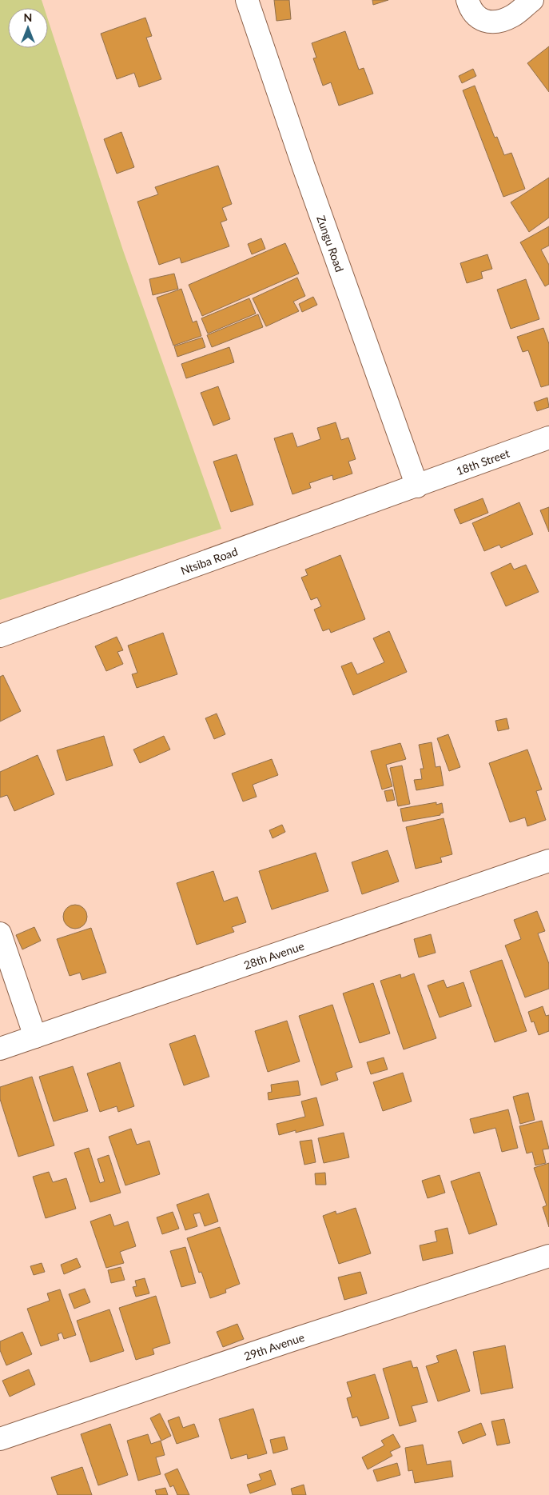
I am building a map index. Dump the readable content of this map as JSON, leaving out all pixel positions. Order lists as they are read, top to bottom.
{
  "streets": {
    "street": [
      "Zungu Road",
      "18th Street",
      "Ntsiba Road",
      "28th Avenue",
      "29th Avenue"
    ]
  },
  "crossings": [
    ["Zungu Road", "18th Street"],
    ["Zungu Road", "Ntsiba Road"],
    ["18th Street", "Ntsiba Road"]
  ],
  "north": "top"
}
